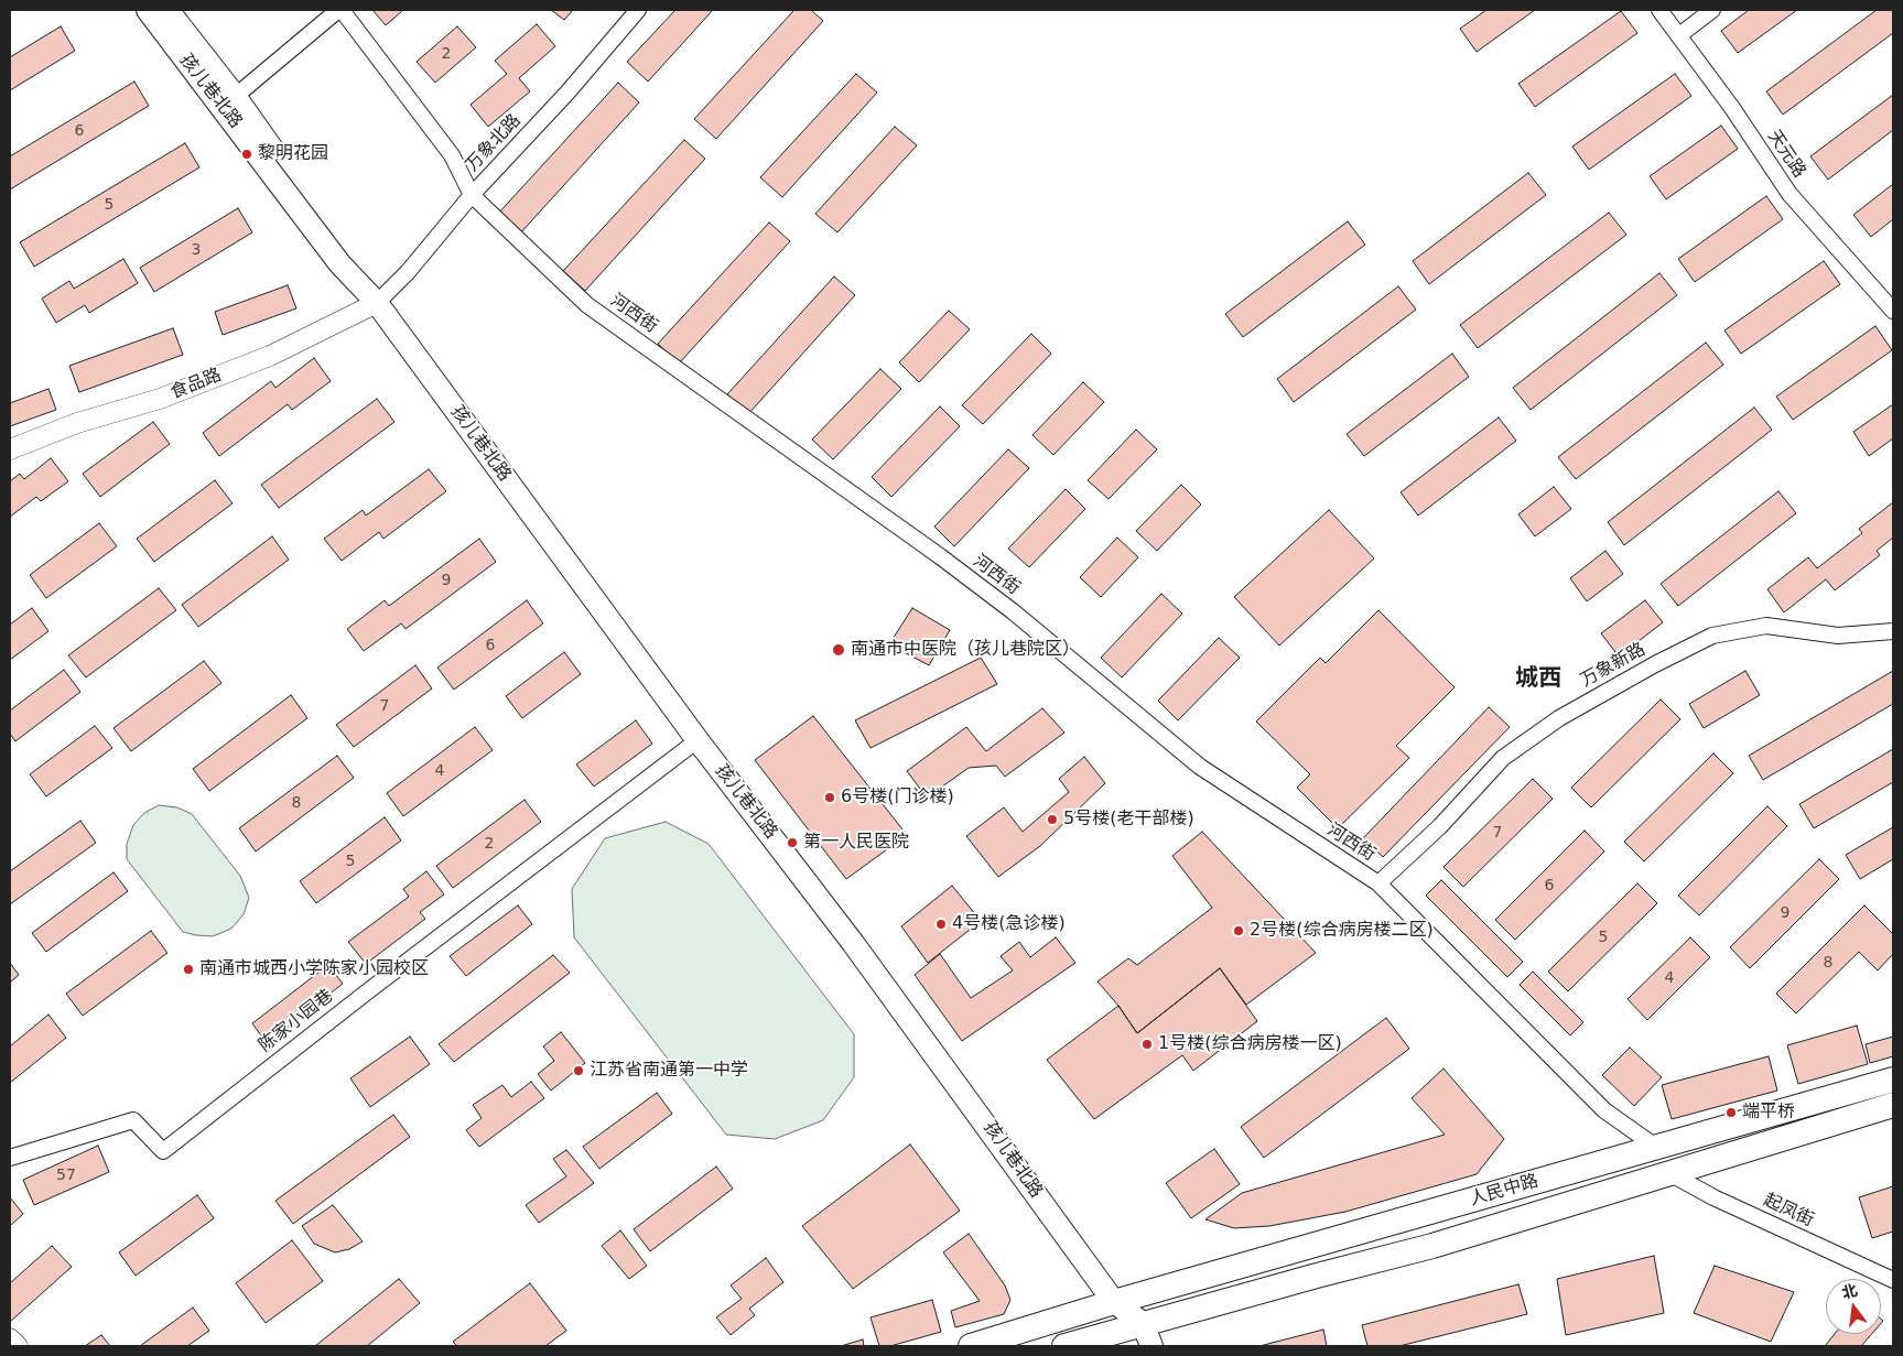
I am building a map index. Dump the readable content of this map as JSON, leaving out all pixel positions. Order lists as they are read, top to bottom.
{
  "streets": {
    "main road": ["孩儿巷北路", "人民中路"],
    "street": [
      "万象北路",
      "天元路",
      "河西街",
      "食品路",
      "万象新路",
      "陈家小园巷",
      "起凤街"
    ]
  },
  "crossings": [
    ["孩儿巷北路", "万象北路"],
    ["孩儿巷北路", "河西街"],
    ["孩儿巷北路", "食品路"],
    ["孩儿巷北路", "陈家小园巷"],
    ["孩儿巷北路", "人民中路"],
    ["万象北路", "河西街"],
    ["万象北路", "食品路"],
    ["河西街", "万象新路"],
    ["河西街", "人民中路"],
    ["人民中路", "起凤街"]
  ],
  "districts": ["城西"],
  "places": [
    "黎明花园",
    "南通市中医院（孩儿巷院区）",
    "6号楼(门诊楼)",
    "5号楼(老干部楼)",
    "第一人民医院",
    "4号楼(急诊楼)",
    "2号楼(综合病房楼二区)",
    "南通市城西小学陈家小园校区",
    "1号楼(综合病房楼一区)",
    "江苏省南通第一中学",
    "端平桥"
  ],
  "house_numbers": [
    "2",
    "6",
    "5",
    "3",
    "9",
    "6",
    "7",
    "4",
    "8",
    "7",
    "2",
    "5",
    "6",
    "9",
    "5",
    "8",
    "4",
    "57"
  ],
  "north": "top"
}
